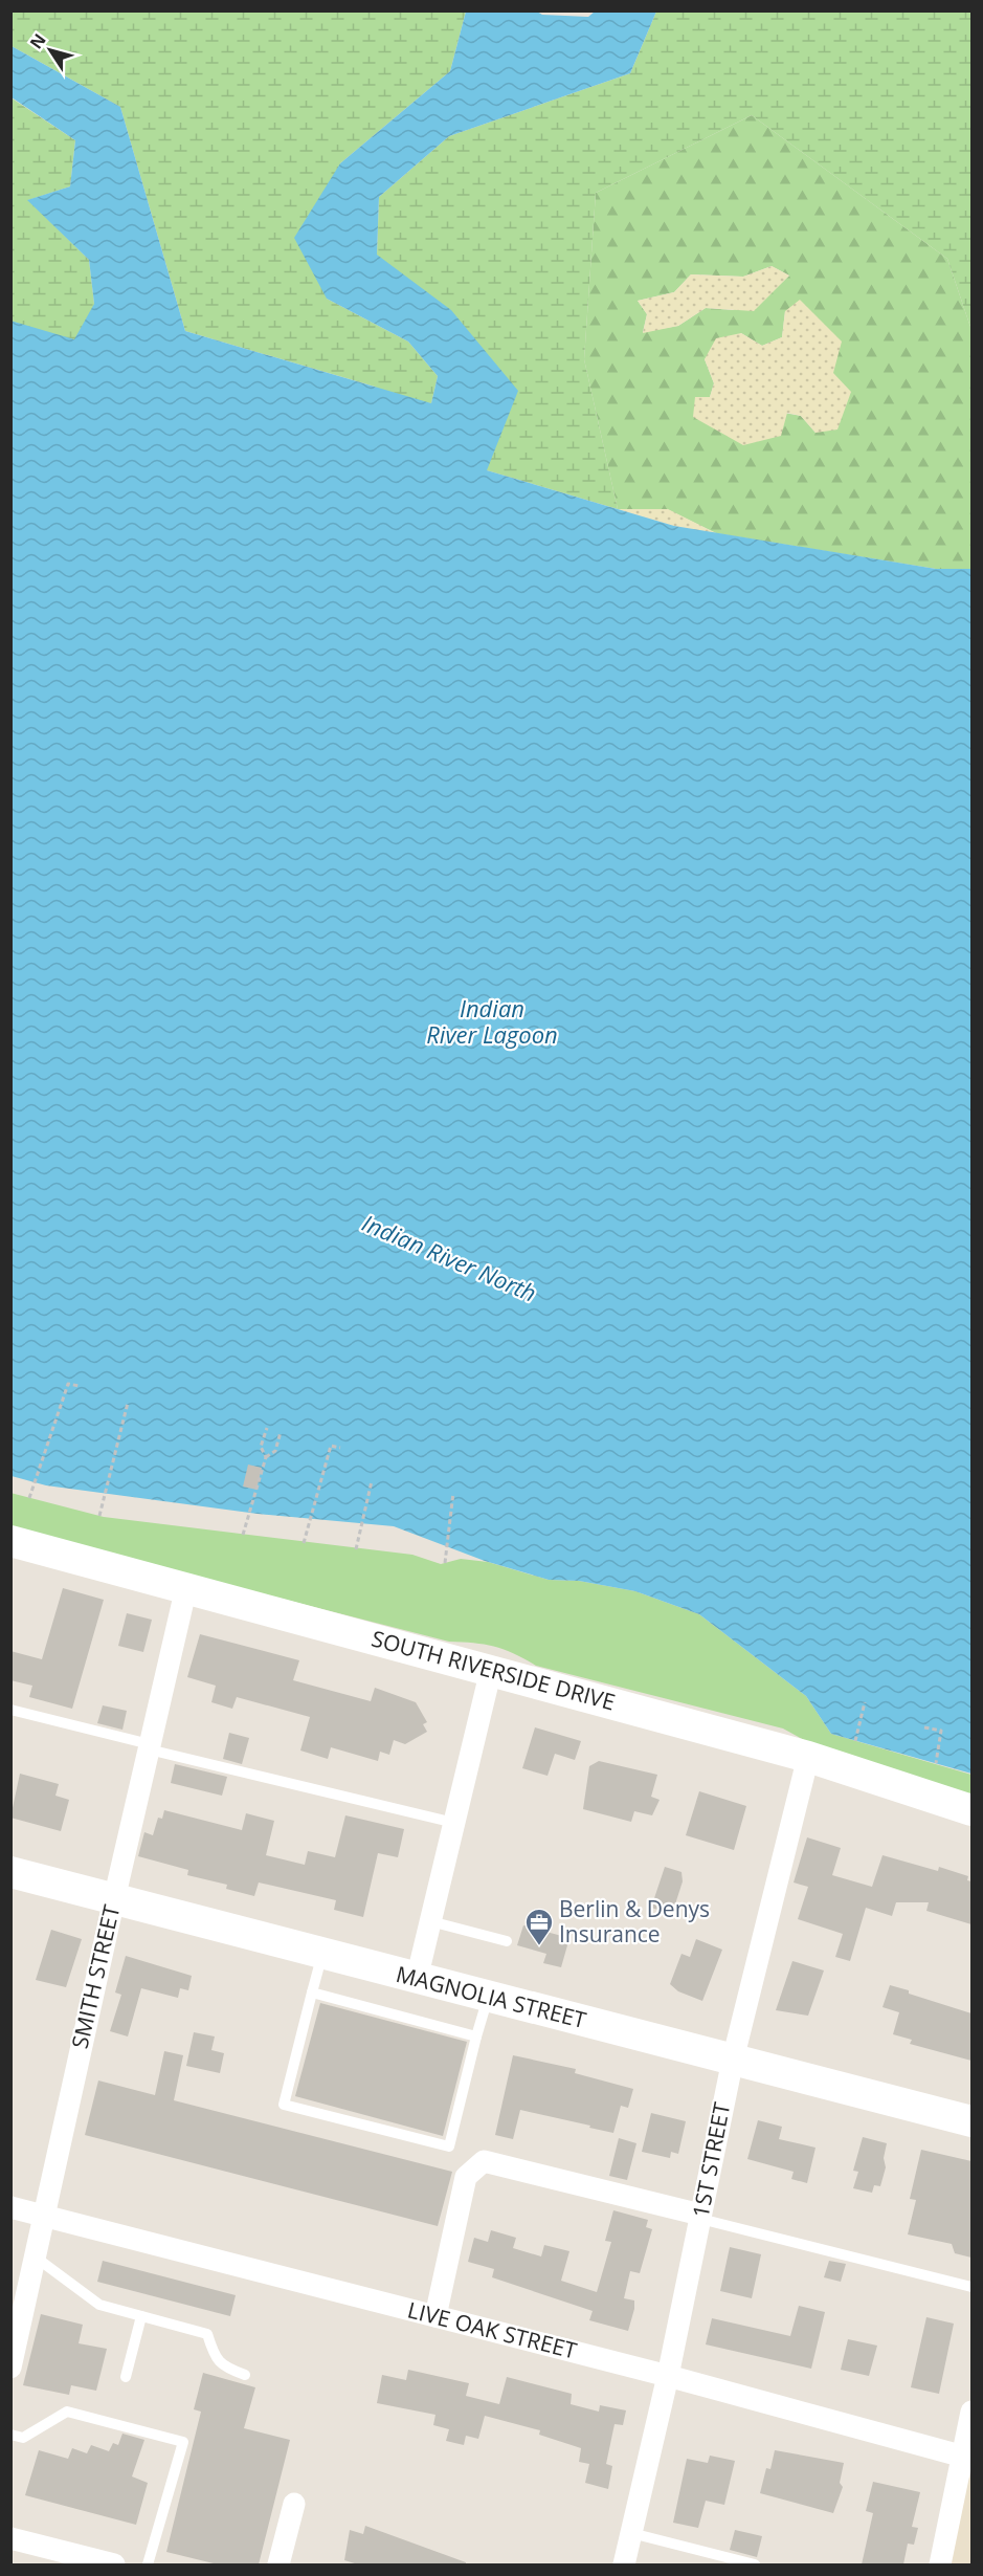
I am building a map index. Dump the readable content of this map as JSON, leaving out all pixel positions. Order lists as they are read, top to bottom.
{
  "streets": {
    "street": [
      "SOUTH RIVERSIDE DRIVE",
      "SMITH STREET",
      "MAGNOLIA STREET",
      "1ST STREET",
      "LIVE OAK STREET"
    ]
  },
  "crossings": [
    ["SOUTH RIVERSIDE DRIVE", "SMITH STREET"],
    ["SOUTH RIVERSIDE DRIVE", "1ST STREET"],
    ["SMITH STREET", "MAGNOLIA STREET"],
    ["SMITH STREET", "LIVE OAK STREET"],
    ["MAGNOLIA STREET", "1ST STREET"],
    ["1ST STREET", "LIVE OAK STREET"]
  ],
  "water": ["Indian River Lagoon", "Indian River North"],
  "places": {
    "office": ["Berlin & Denys Insurance"]
  },
  "north": "top left"
}
